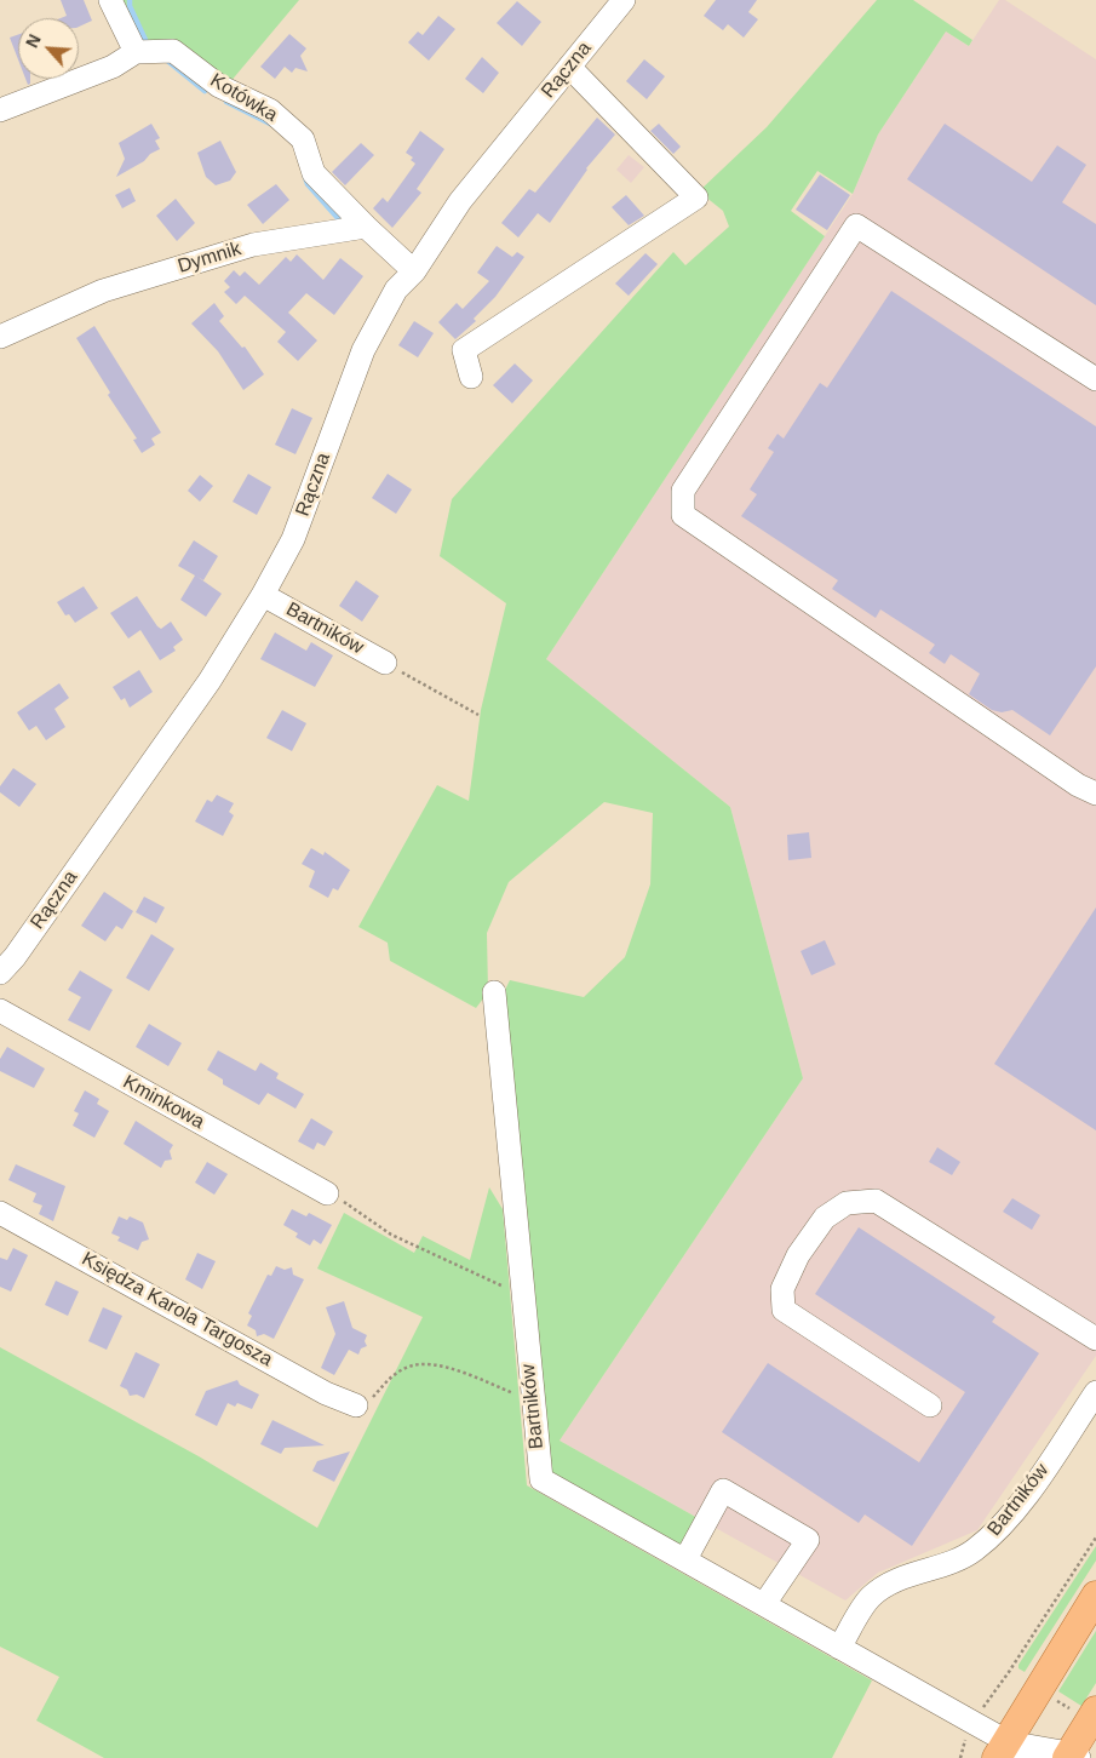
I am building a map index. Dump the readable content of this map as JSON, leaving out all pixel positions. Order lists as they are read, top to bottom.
{
  "streets": {
    "street": [
      "Rączna",
      "Kotówka",
      "Dymnik",
      "Bartników",
      "Kminkowa",
      "Księdza Karola Targosza"
    ]
  },
  "crossings": [
    ["Rączna", "Bartników"],
    ["Kotówka", "Dymnik"]
  ],
  "north": "top left"
}
